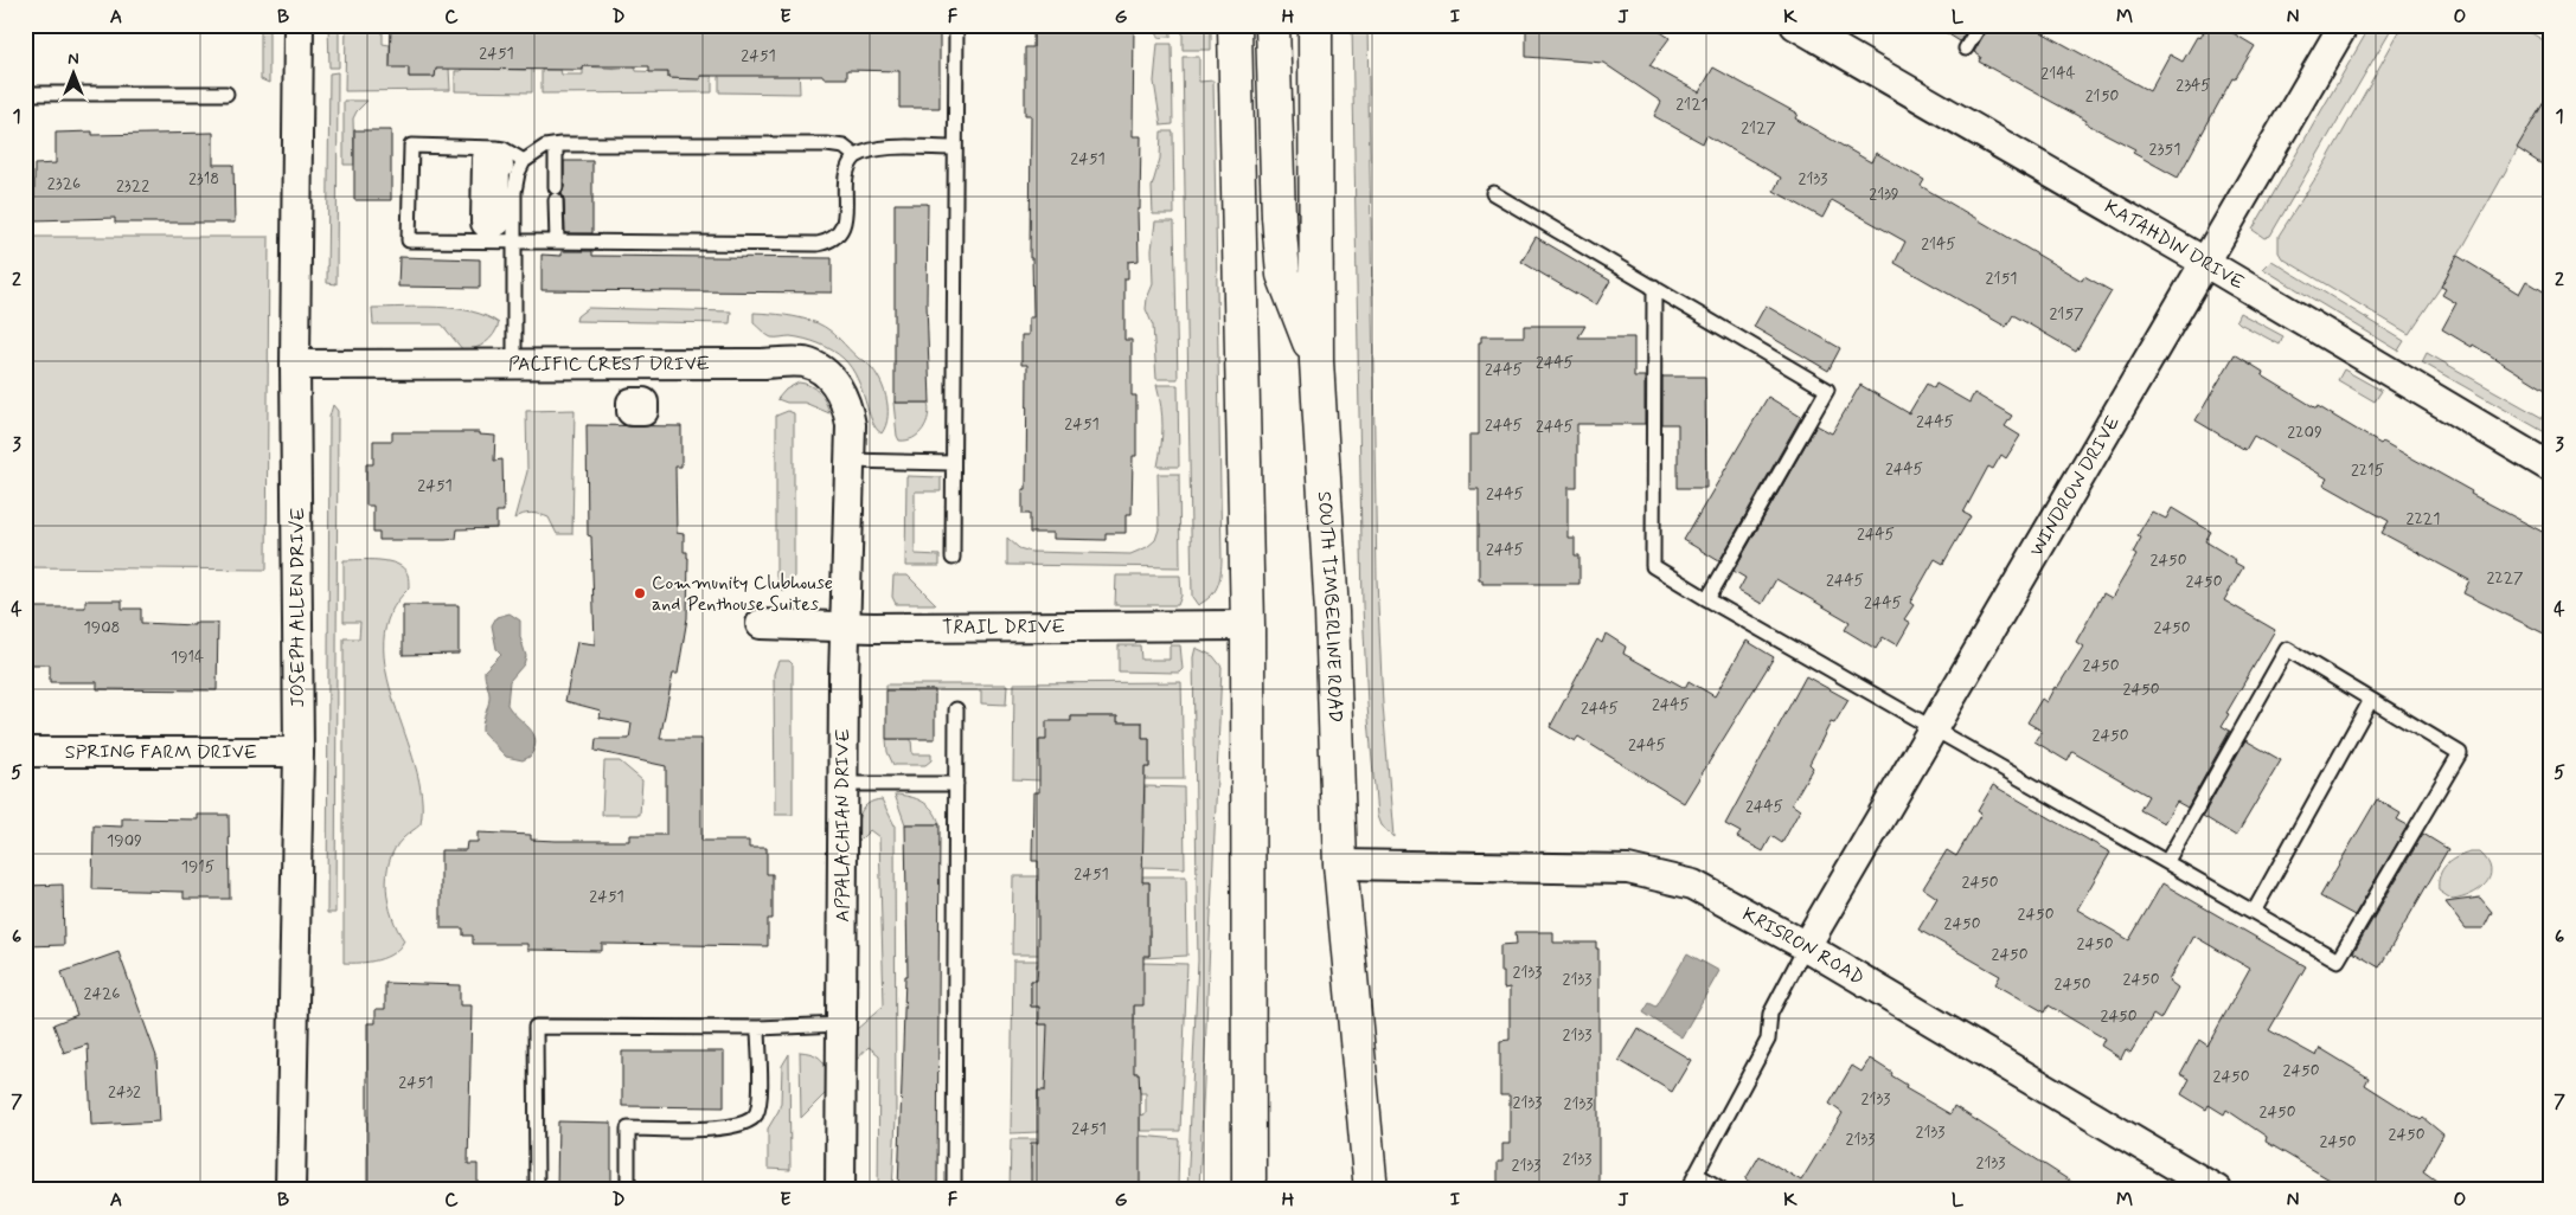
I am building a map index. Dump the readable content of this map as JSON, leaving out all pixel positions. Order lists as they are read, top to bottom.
{
  "streets": {
    "main road": ["SOUTH TIMBERLINE ROAD"],
    "street": [
      "KATAHDIN DRIVE",
      "PACIFIC CREST DRIVE",
      "WINDROW DRIVE",
      "JOSEPH ALLEN DRIVE",
      "TRAIL DRIVE",
      "SPRING FARM DRIVE",
      "APPALACHIAN DRIVE",
      "KRISRON ROAD"
    ]
  },
  "crossings": [
    ["KATAHDIN DRIVE", "WINDROW DRIVE"],
    ["PACIFIC CREST DRIVE", "JOSEPH ALLEN DRIVE"],
    ["PACIFIC CREST DRIVE", "APPALACHIAN DRIVE"],
    ["WINDROW DRIVE", "KRISRON ROAD"],
    ["JOSEPH ALLEN DRIVE", "SPRING FARM DRIVE"],
    ["SOUTH TIMBERLINE ROAD", "KRISRON ROAD"],
    ["TRAIL DRIVE", "APPALACHIAN DRIVE"]
  ],
  "places": ["Community Clubhouse and Penthouse Suites"],
  "house_numbers": [
    "2451",
    "2451",
    "2144",
    "2345",
    "2150",
    "2121",
    "2127",
    "2351",
    "2451",
    "2318",
    "2133",
    "2326",
    "2322",
    "2139",
    "2145",
    "2151",
    "2157",
    "2445",
    "2445",
    "2445",
    "2451",
    "2445",
    "2445",
    "2209",
    "2445",
    "2215",
    "2451",
    "2445",
    "2221",
    "2445",
    "2445",
    "2450",
    "2227",
    "2445",
    "2450",
    "2445",
    "1908",
    "2450",
    "1914",
    "2450",
    "2450",
    "2445",
    "2445",
    "2450",
    "2445",
    "2445",
    "1909",
    "1915",
    "2451",
    "2450",
    "2451",
    "2450",
    "2450",
    "2450",
    "2450",
    "2133",
    "2133",
    "2450",
    "2450",
    "2426",
    "2450",
    "2133",
    "2450",
    "2450",
    "2451",
    "2432",
    "2133",
    "2133",
    "2133",
    "2450",
    "2451",
    "2133",
    "2450",
    "2133",
    "2450",
    "2133",
    "2133",
    "2133"
  ],
  "north": "top",
  "grid": {
    "columns": [
      "A",
      "B",
      "C",
      "D",
      "E",
      "F",
      "G",
      "H",
      "I",
      "J",
      "K",
      "L",
      "M",
      "N",
      "O"
    ],
    "rows": [
      "1",
      "2",
      "3",
      "4",
      "5",
      "6",
      "7"
    ]
  }
}
